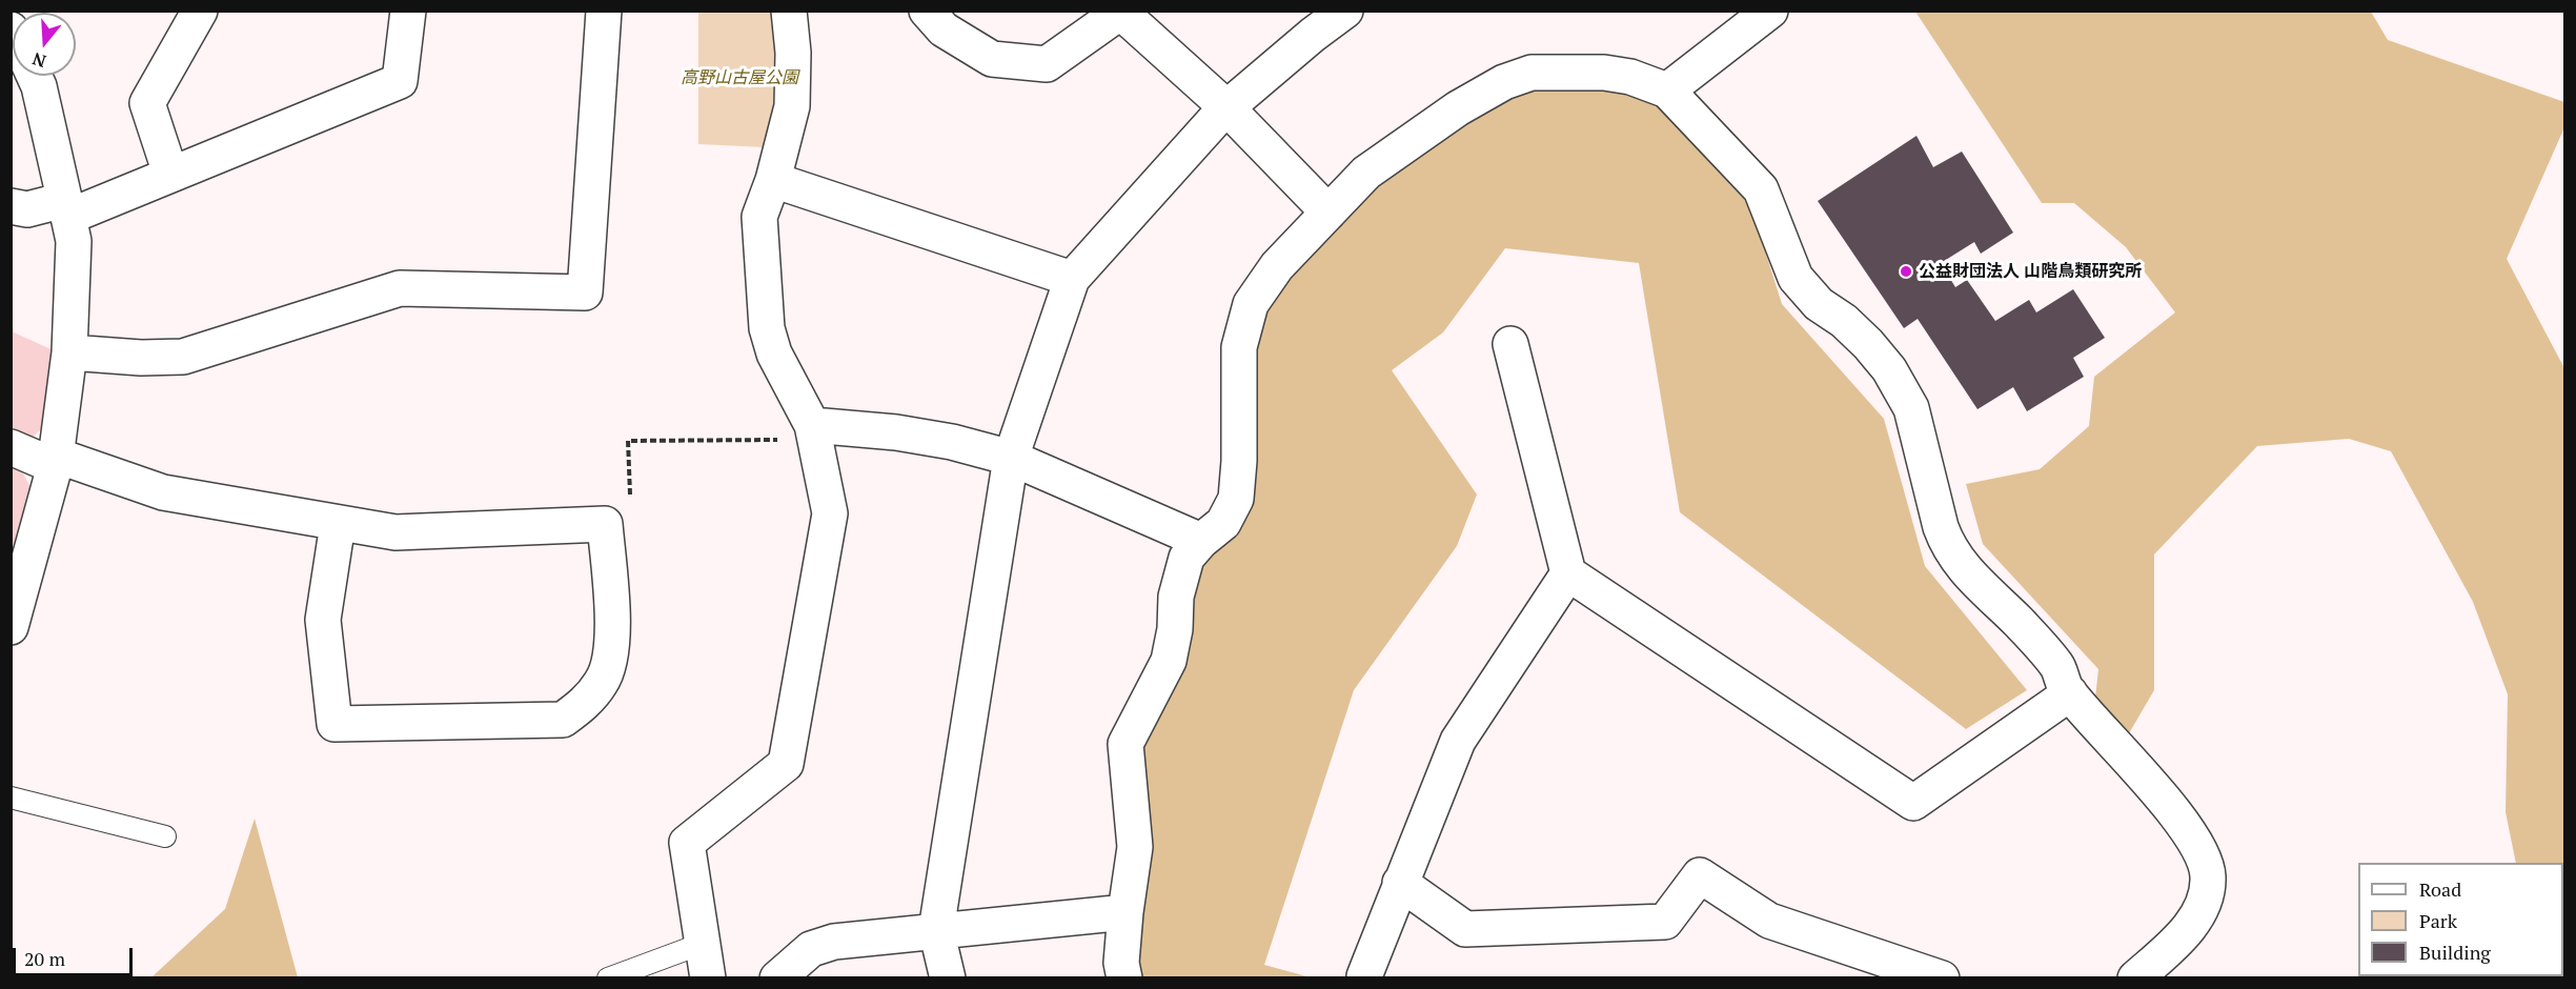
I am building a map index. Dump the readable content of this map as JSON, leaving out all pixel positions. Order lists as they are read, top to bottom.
{
  "parks": ["高野山古屋公園"],
  "places": ["公益財団法人 山階鳥類研究所"],
  "legend": ["Road", "Park", "Building"],
  "scale_bar": "20 m",
  "north": "bottom"
}
